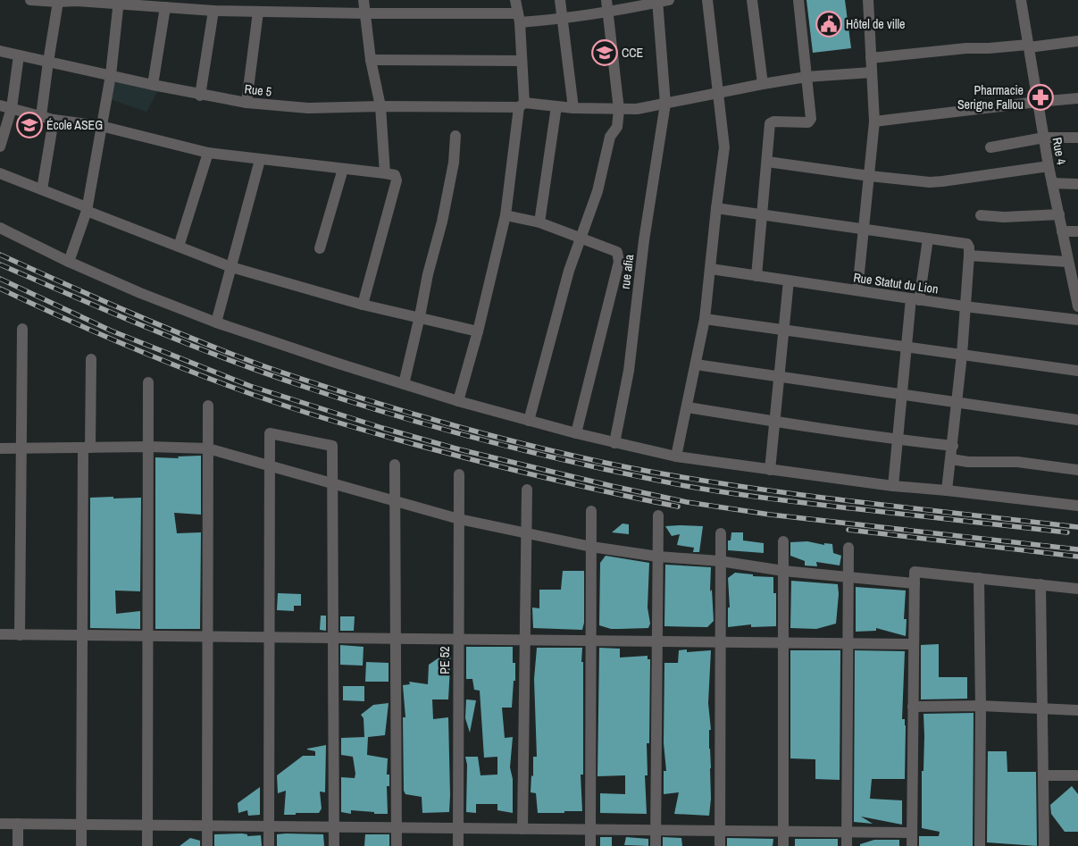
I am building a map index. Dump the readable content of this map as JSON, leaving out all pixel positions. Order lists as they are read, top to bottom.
{
  "streets": {
    "street": [
      "Rue 5",
      "Rue 4",
      "rue afia",
      "Rue Statut du Lion",
      "PE 52"
    ]
  },
  "crossings": [
    ["Rue 5", "rue afia"]
  ],
  "places": {
    "public building": ["Hôtel de ville"],
    "school or university": ["CCE", "École ASEG"],
    "pharmacy": ["Pharmacie Serigne Fallou"]
  }
}
